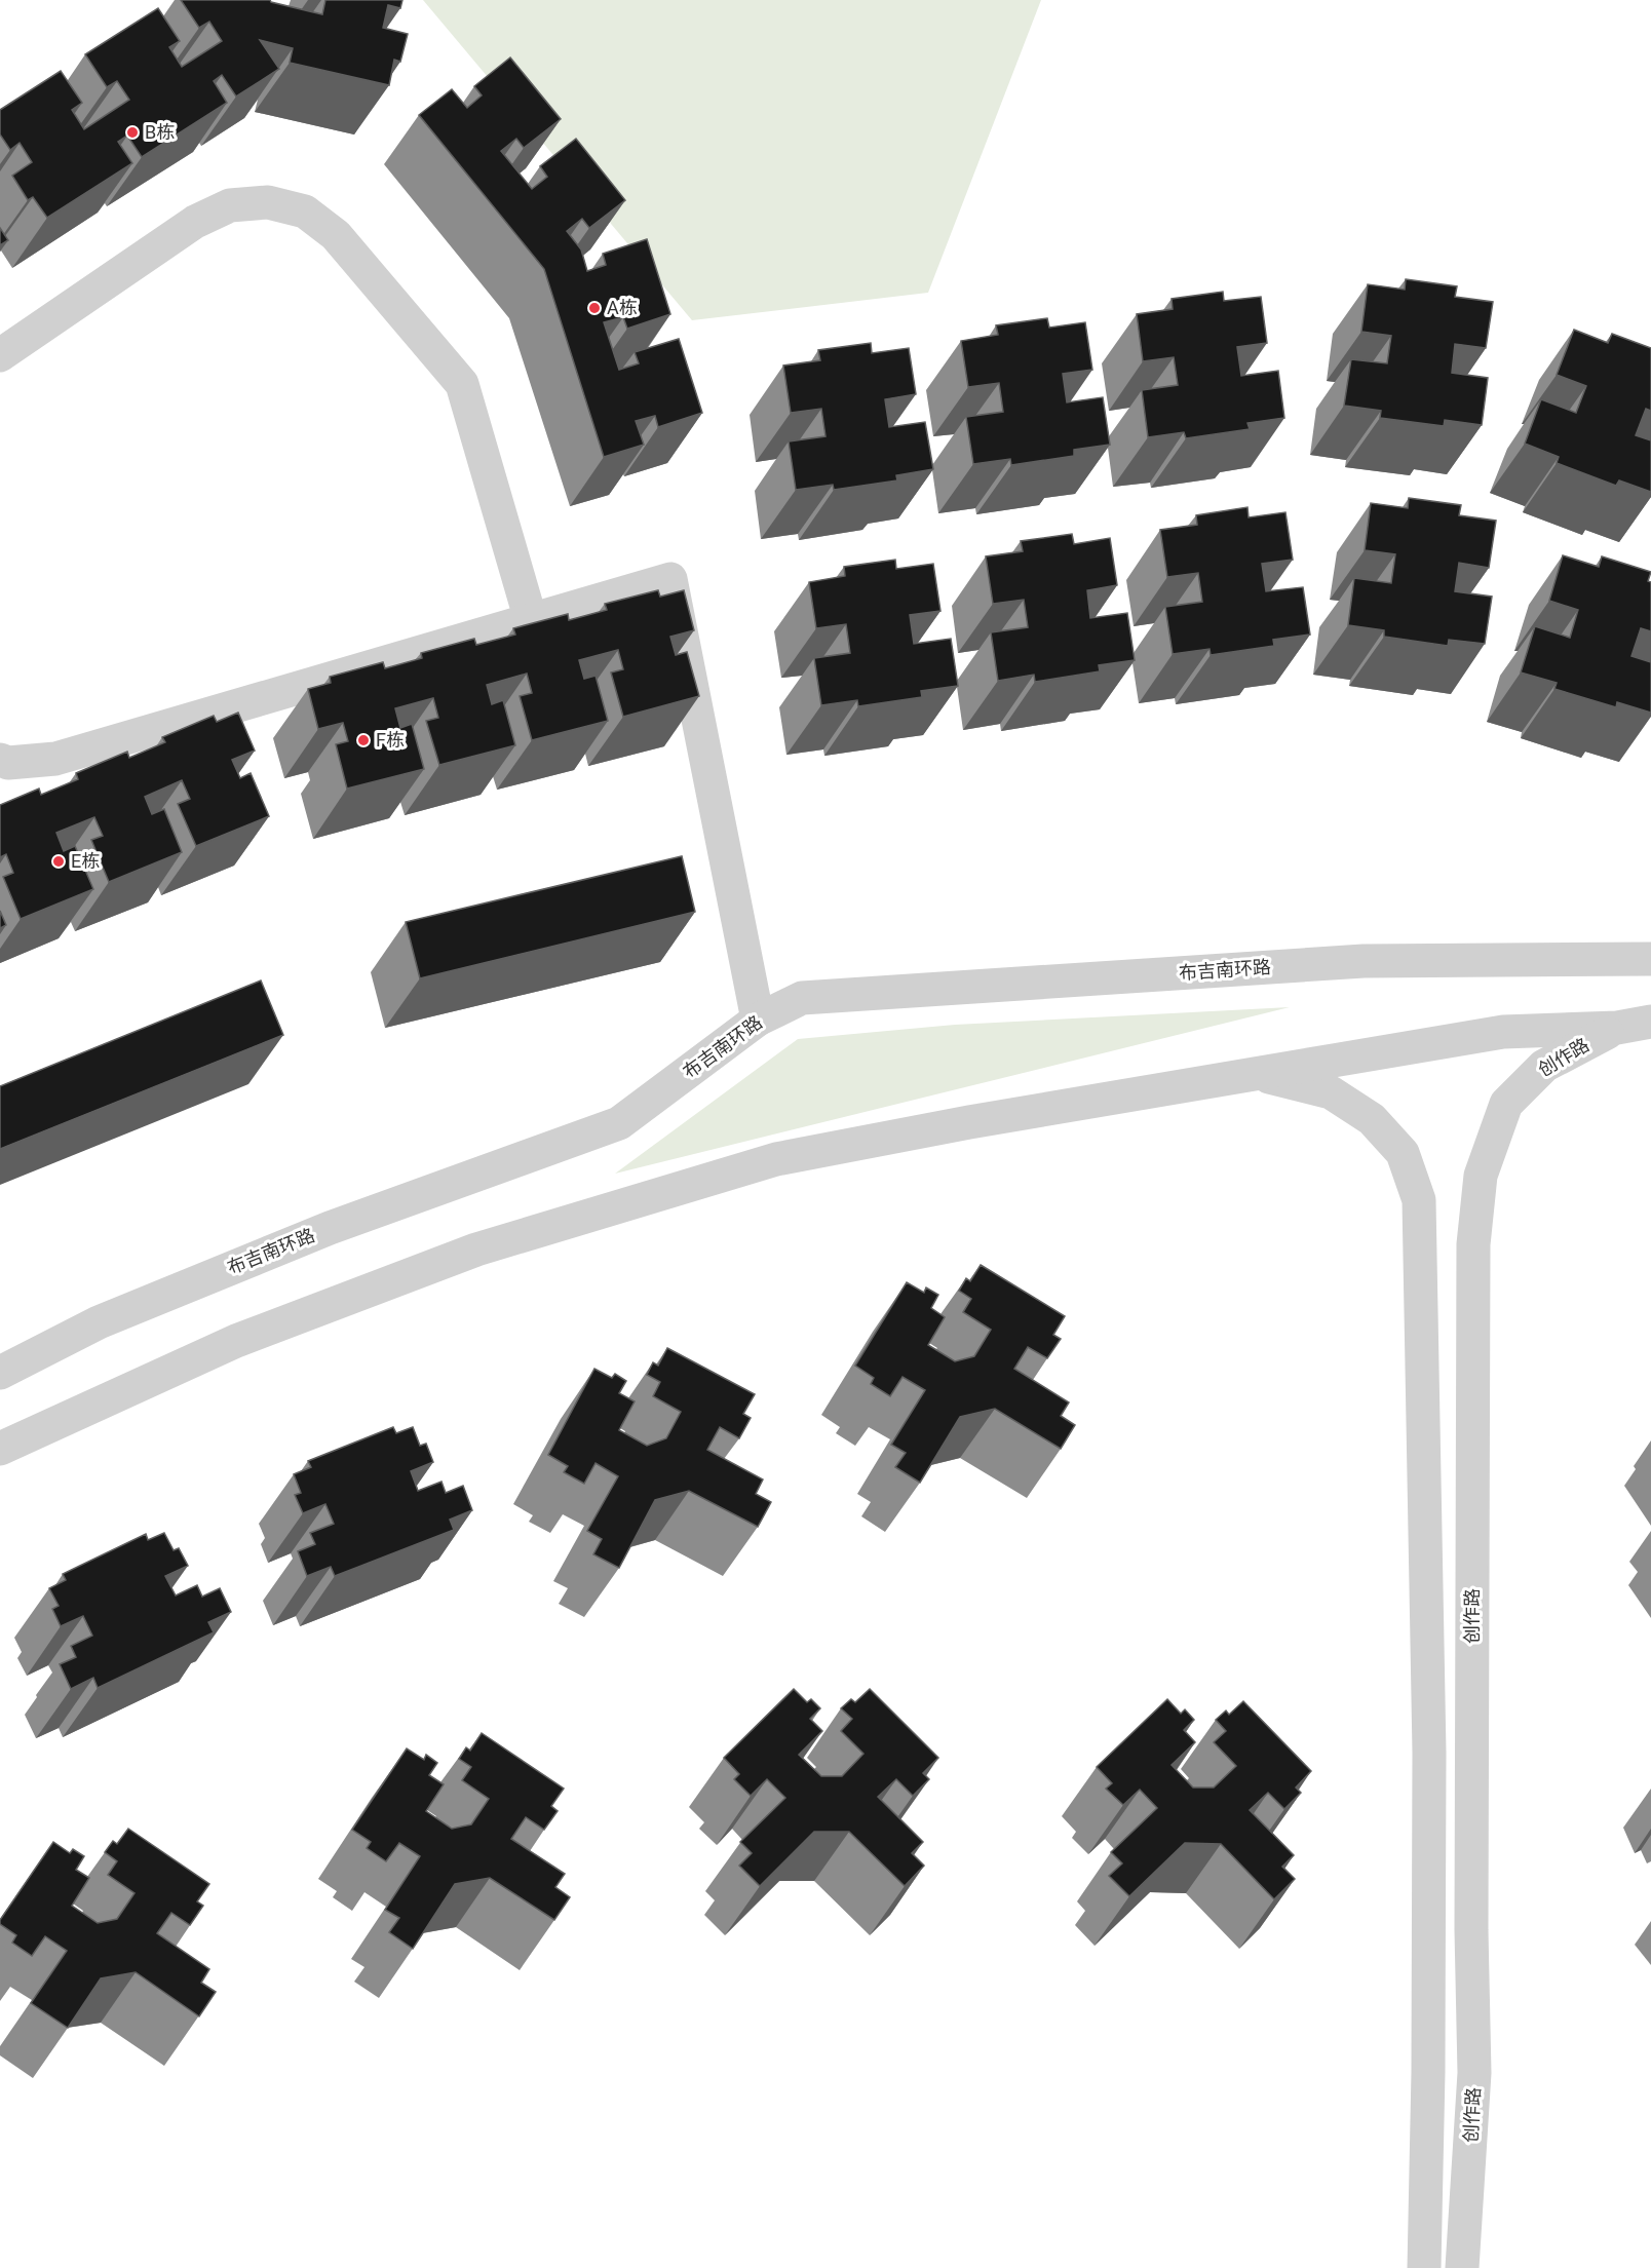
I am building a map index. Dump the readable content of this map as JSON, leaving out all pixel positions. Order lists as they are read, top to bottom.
{
  "streets": {
    "street": ["布吉南环路", "创作路"]
  },
  "places": [
    "B栋",
    "A栋",
    "F栋",
    "E栋"
  ]
}
